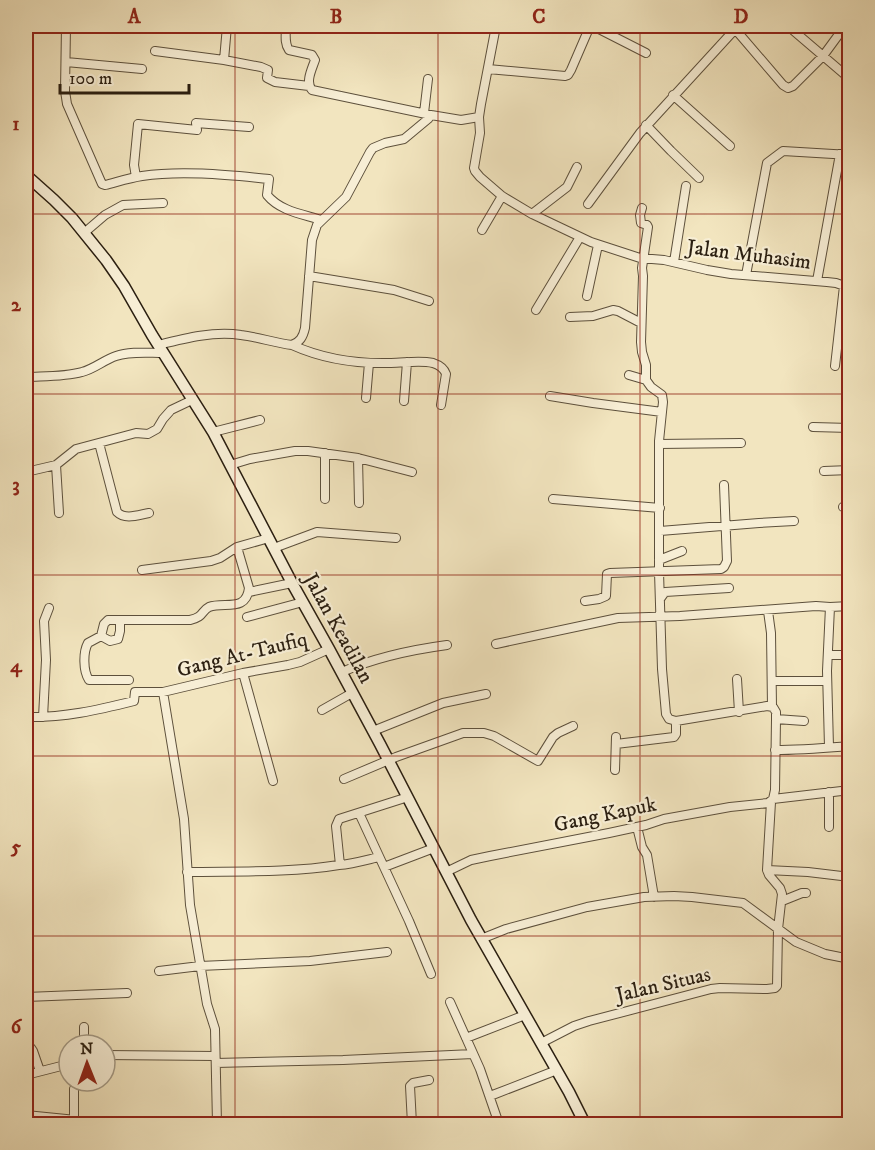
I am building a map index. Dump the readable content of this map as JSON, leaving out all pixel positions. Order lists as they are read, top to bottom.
{
  "streets": {
    "main road": ["Jalan Keadilan"],
    "street": [
      "Jalan Muhasim",
      "Gang At-Taufiq",
      "Gang Kapuk",
      "Jalan Situas"
    ]
  },
  "crossings": [
    ["Jalan Keadilan", "Gang At-Taufiq"],
    ["Jalan Keadilan", "Gang Kapuk"],
    ["Jalan Keadilan", "Jalan Situas"]
  ],
  "scale_bar": "100 m",
  "north": "top",
  "grid": {
    "columns": [
      "A",
      "B",
      "C",
      "D"
    ],
    "rows": [
      "1",
      "2",
      "3",
      "4",
      "5",
      "6"
    ]
  }
}
